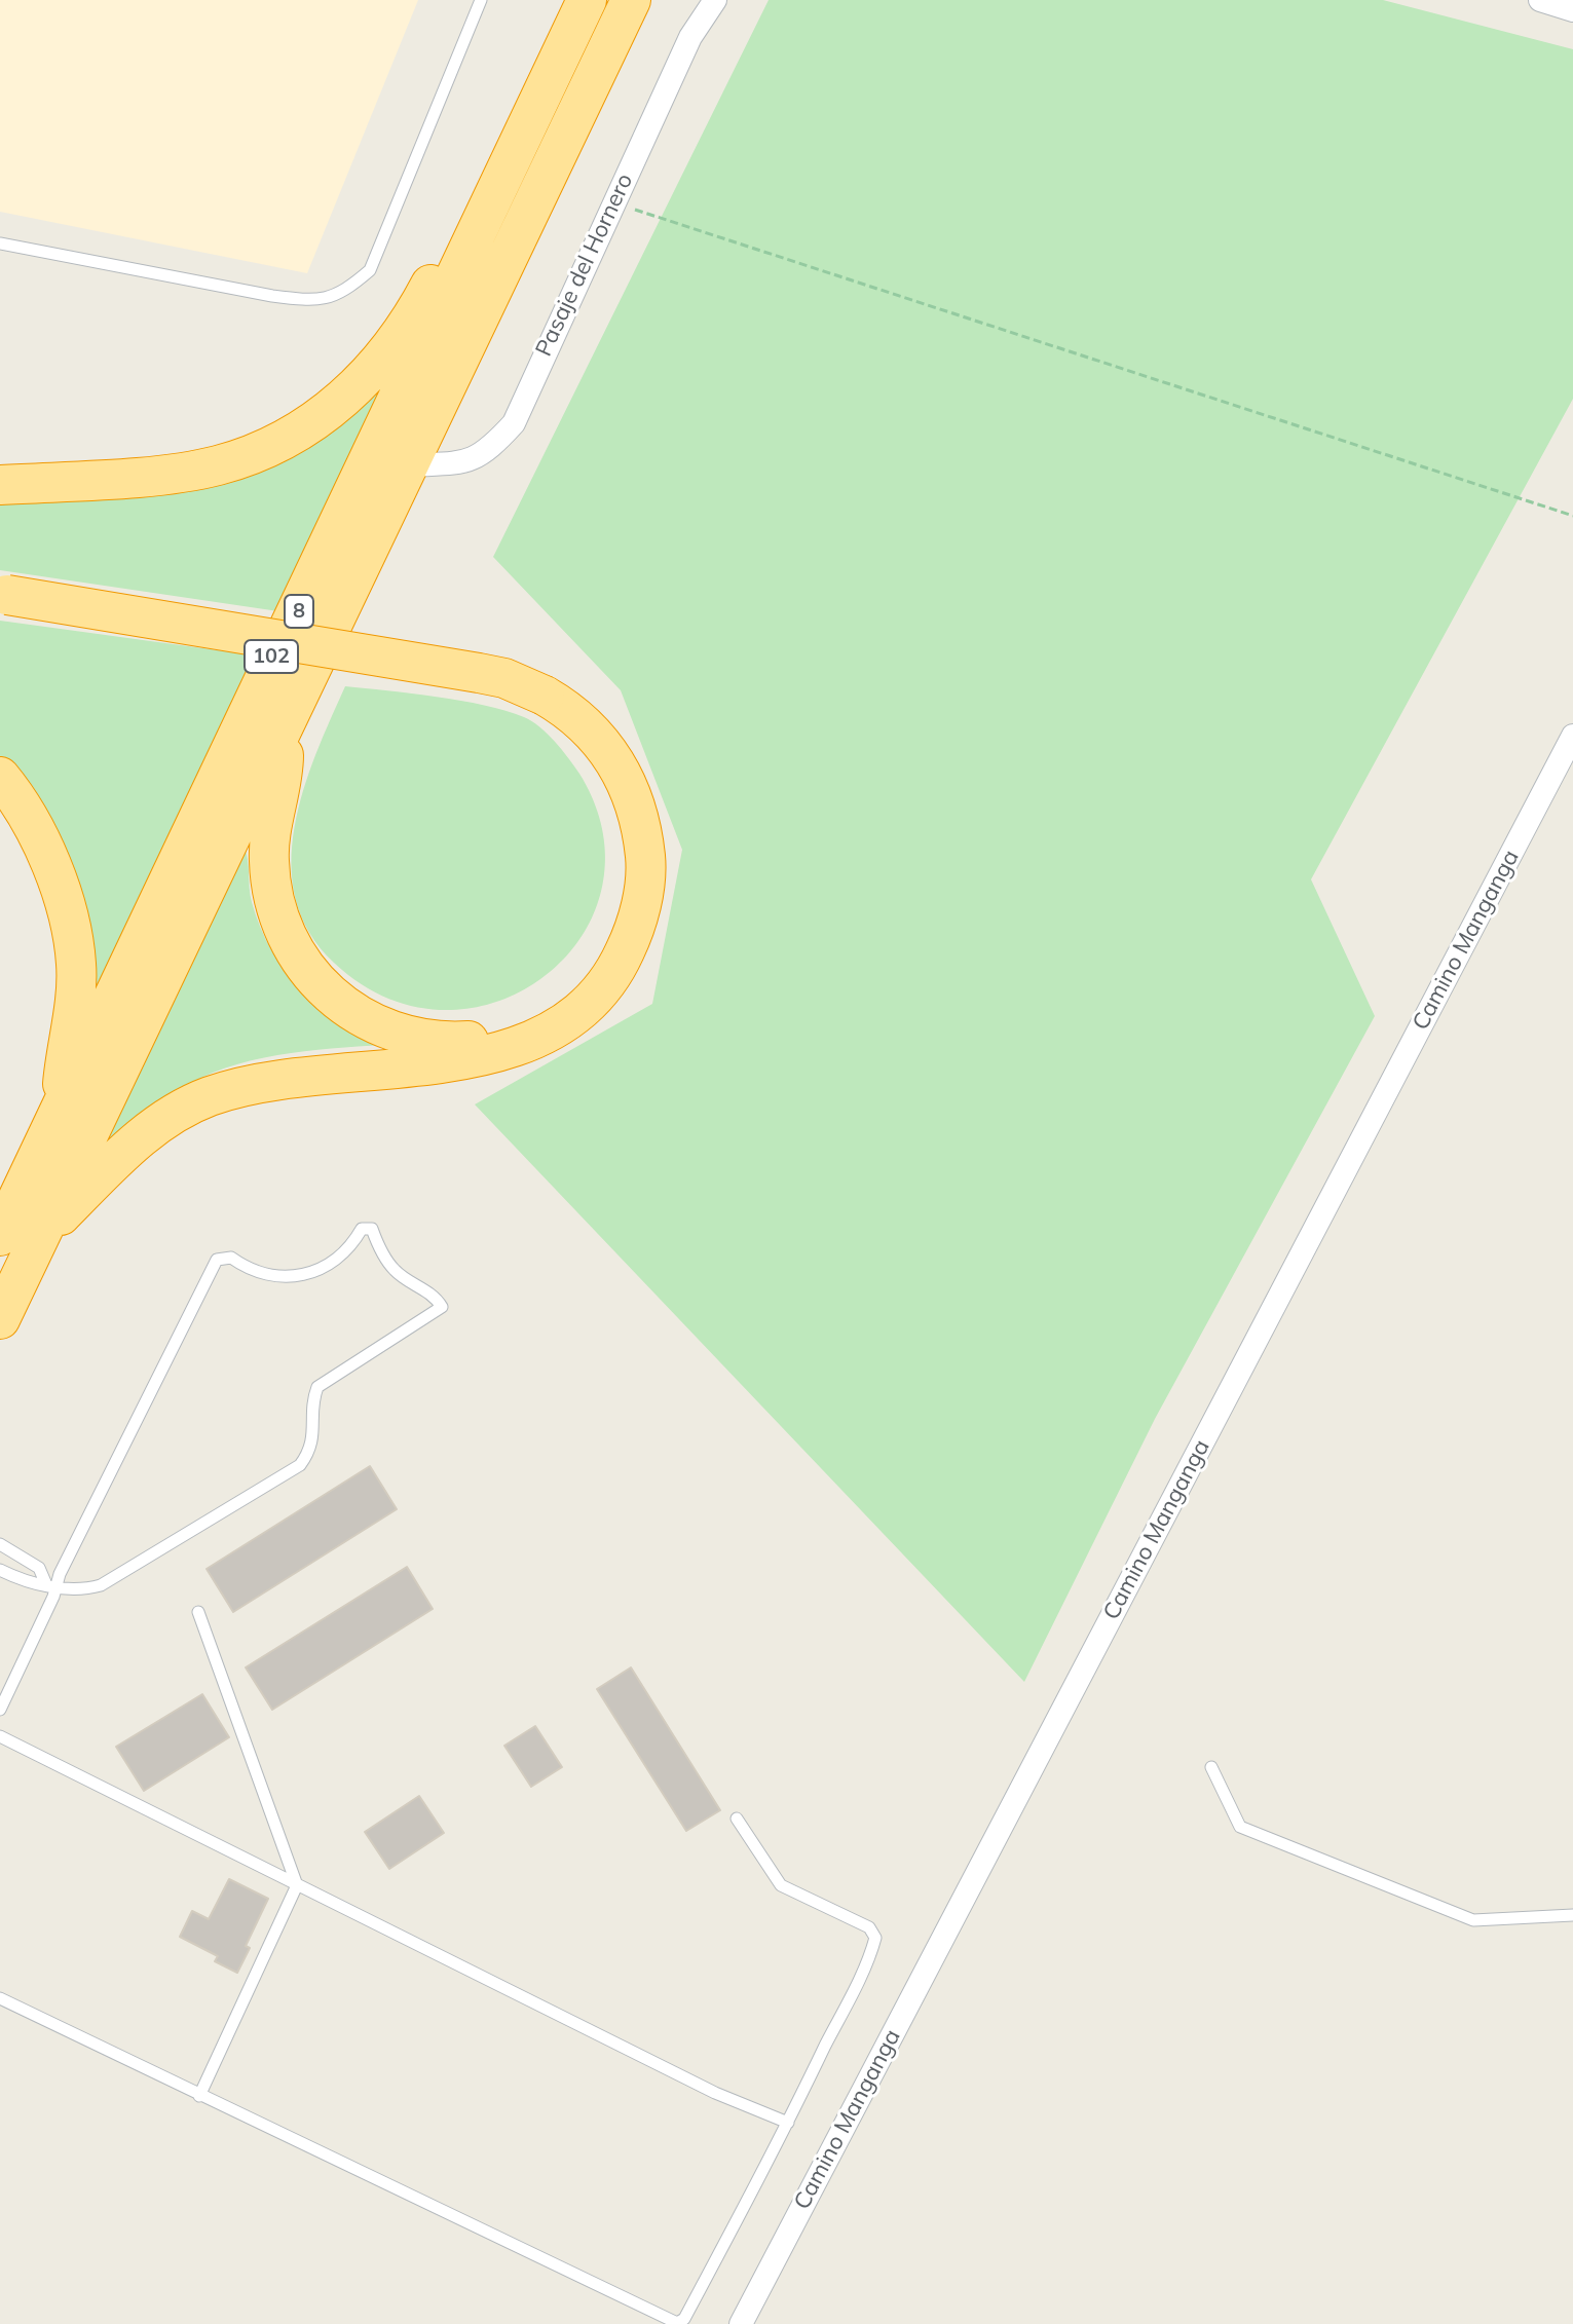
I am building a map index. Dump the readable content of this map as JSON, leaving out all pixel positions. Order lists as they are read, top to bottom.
{
  "streets": {
    "highway": ["8", "102"],
    "street": ["Pasaje del Hornero", "Camino Manganga"]
  },
  "crossings": [
    ["Pasaje del Hornero", "8"]
  ]
}
